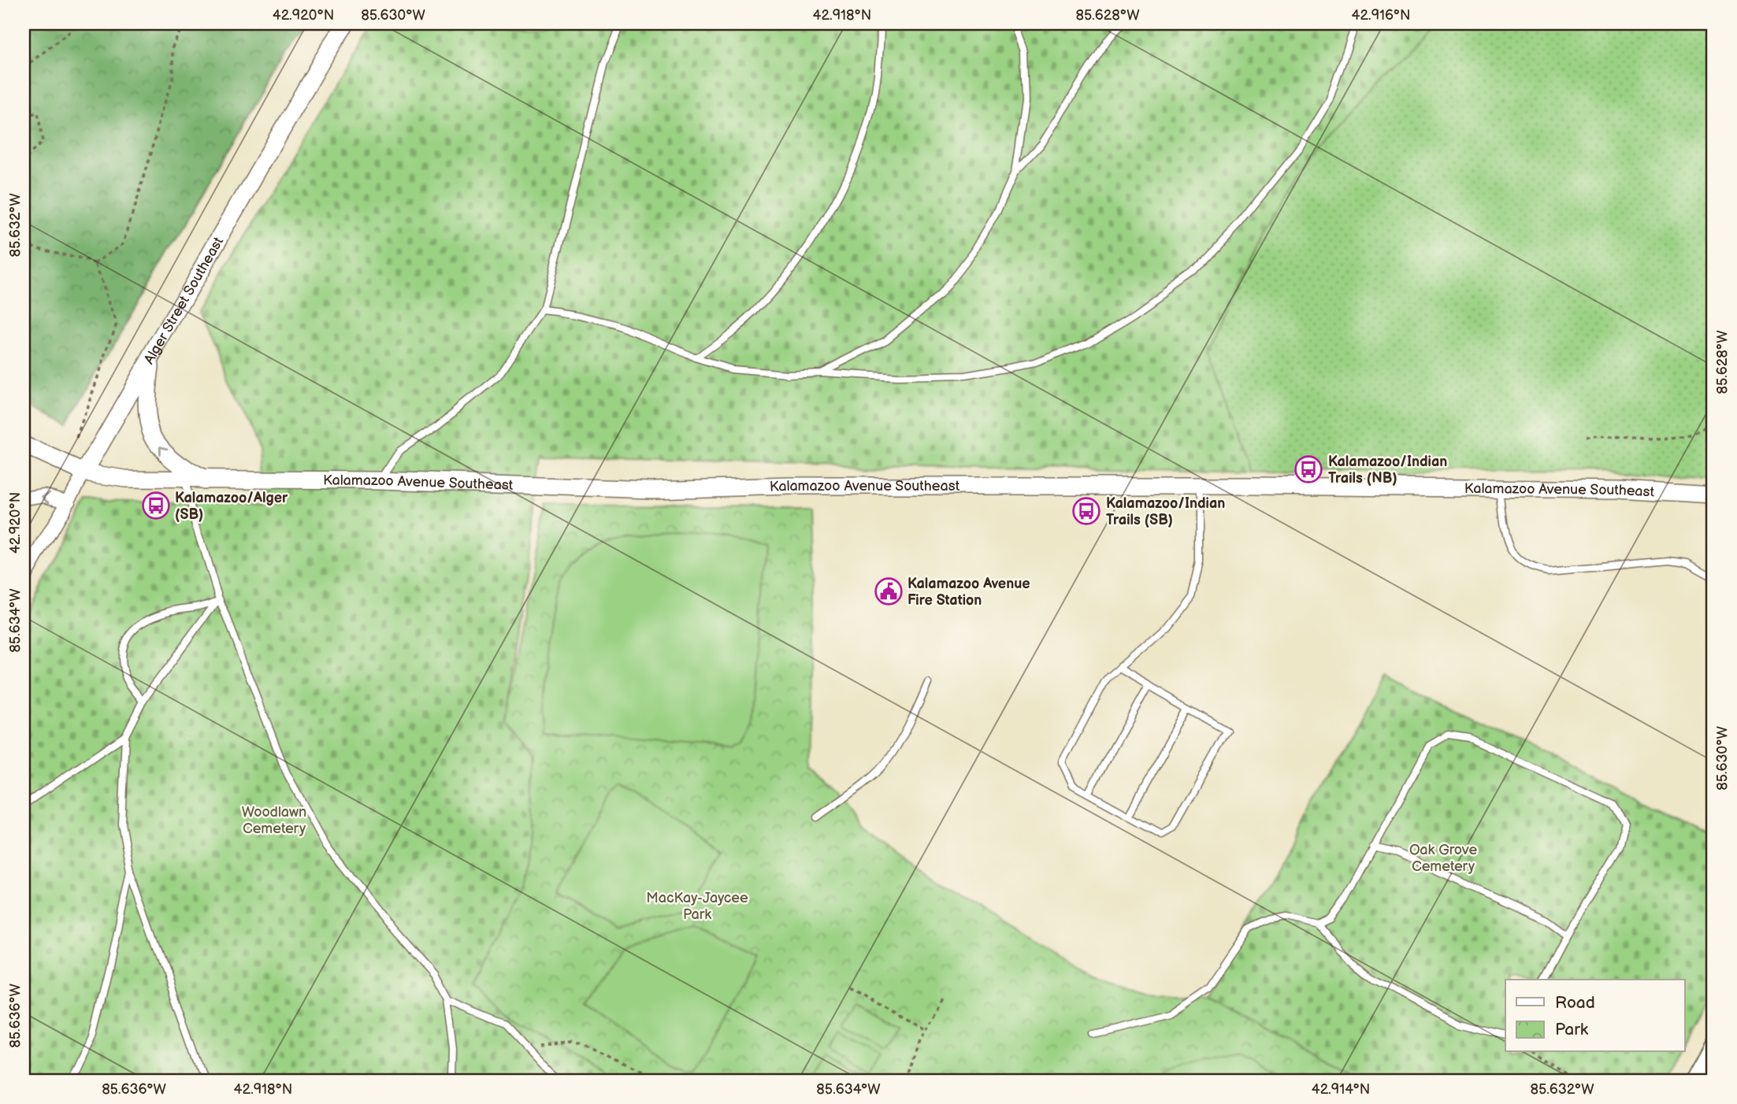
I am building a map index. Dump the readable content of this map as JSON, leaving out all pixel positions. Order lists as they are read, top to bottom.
{
  "streets": {
    "main road": ["Alger Street Southeast", "Kalamazoo Avenue Southeast"]
  },
  "crossings": [
    ["Alger Street Southeast", "Kalamazoo Avenue Southeast"]
  ],
  "parks": ["Woodlawn Cemetery", "Oak Grove Cemetery", "MacKay-Jaycee Park"],
  "places": {
    "bus stop": ["Kalamazoo/Indian Trails (NB)", "Kalamazoo/Alger (SB)", "Kalamazoo/Indian Trails (SB)"],
    "public building": ["Kalamazoo Avenue Fire Station"]
  },
  "legend": ["Road", "Park"],
  "coordinates": [
    "42.920°N",
    "85.630°W",
    "42.918°N",
    "85.628°W",
    "42.916°N",
    "85.632°W",
    "85.634°W",
    "85.636°W",
    "42.914°N"
  ]
}
